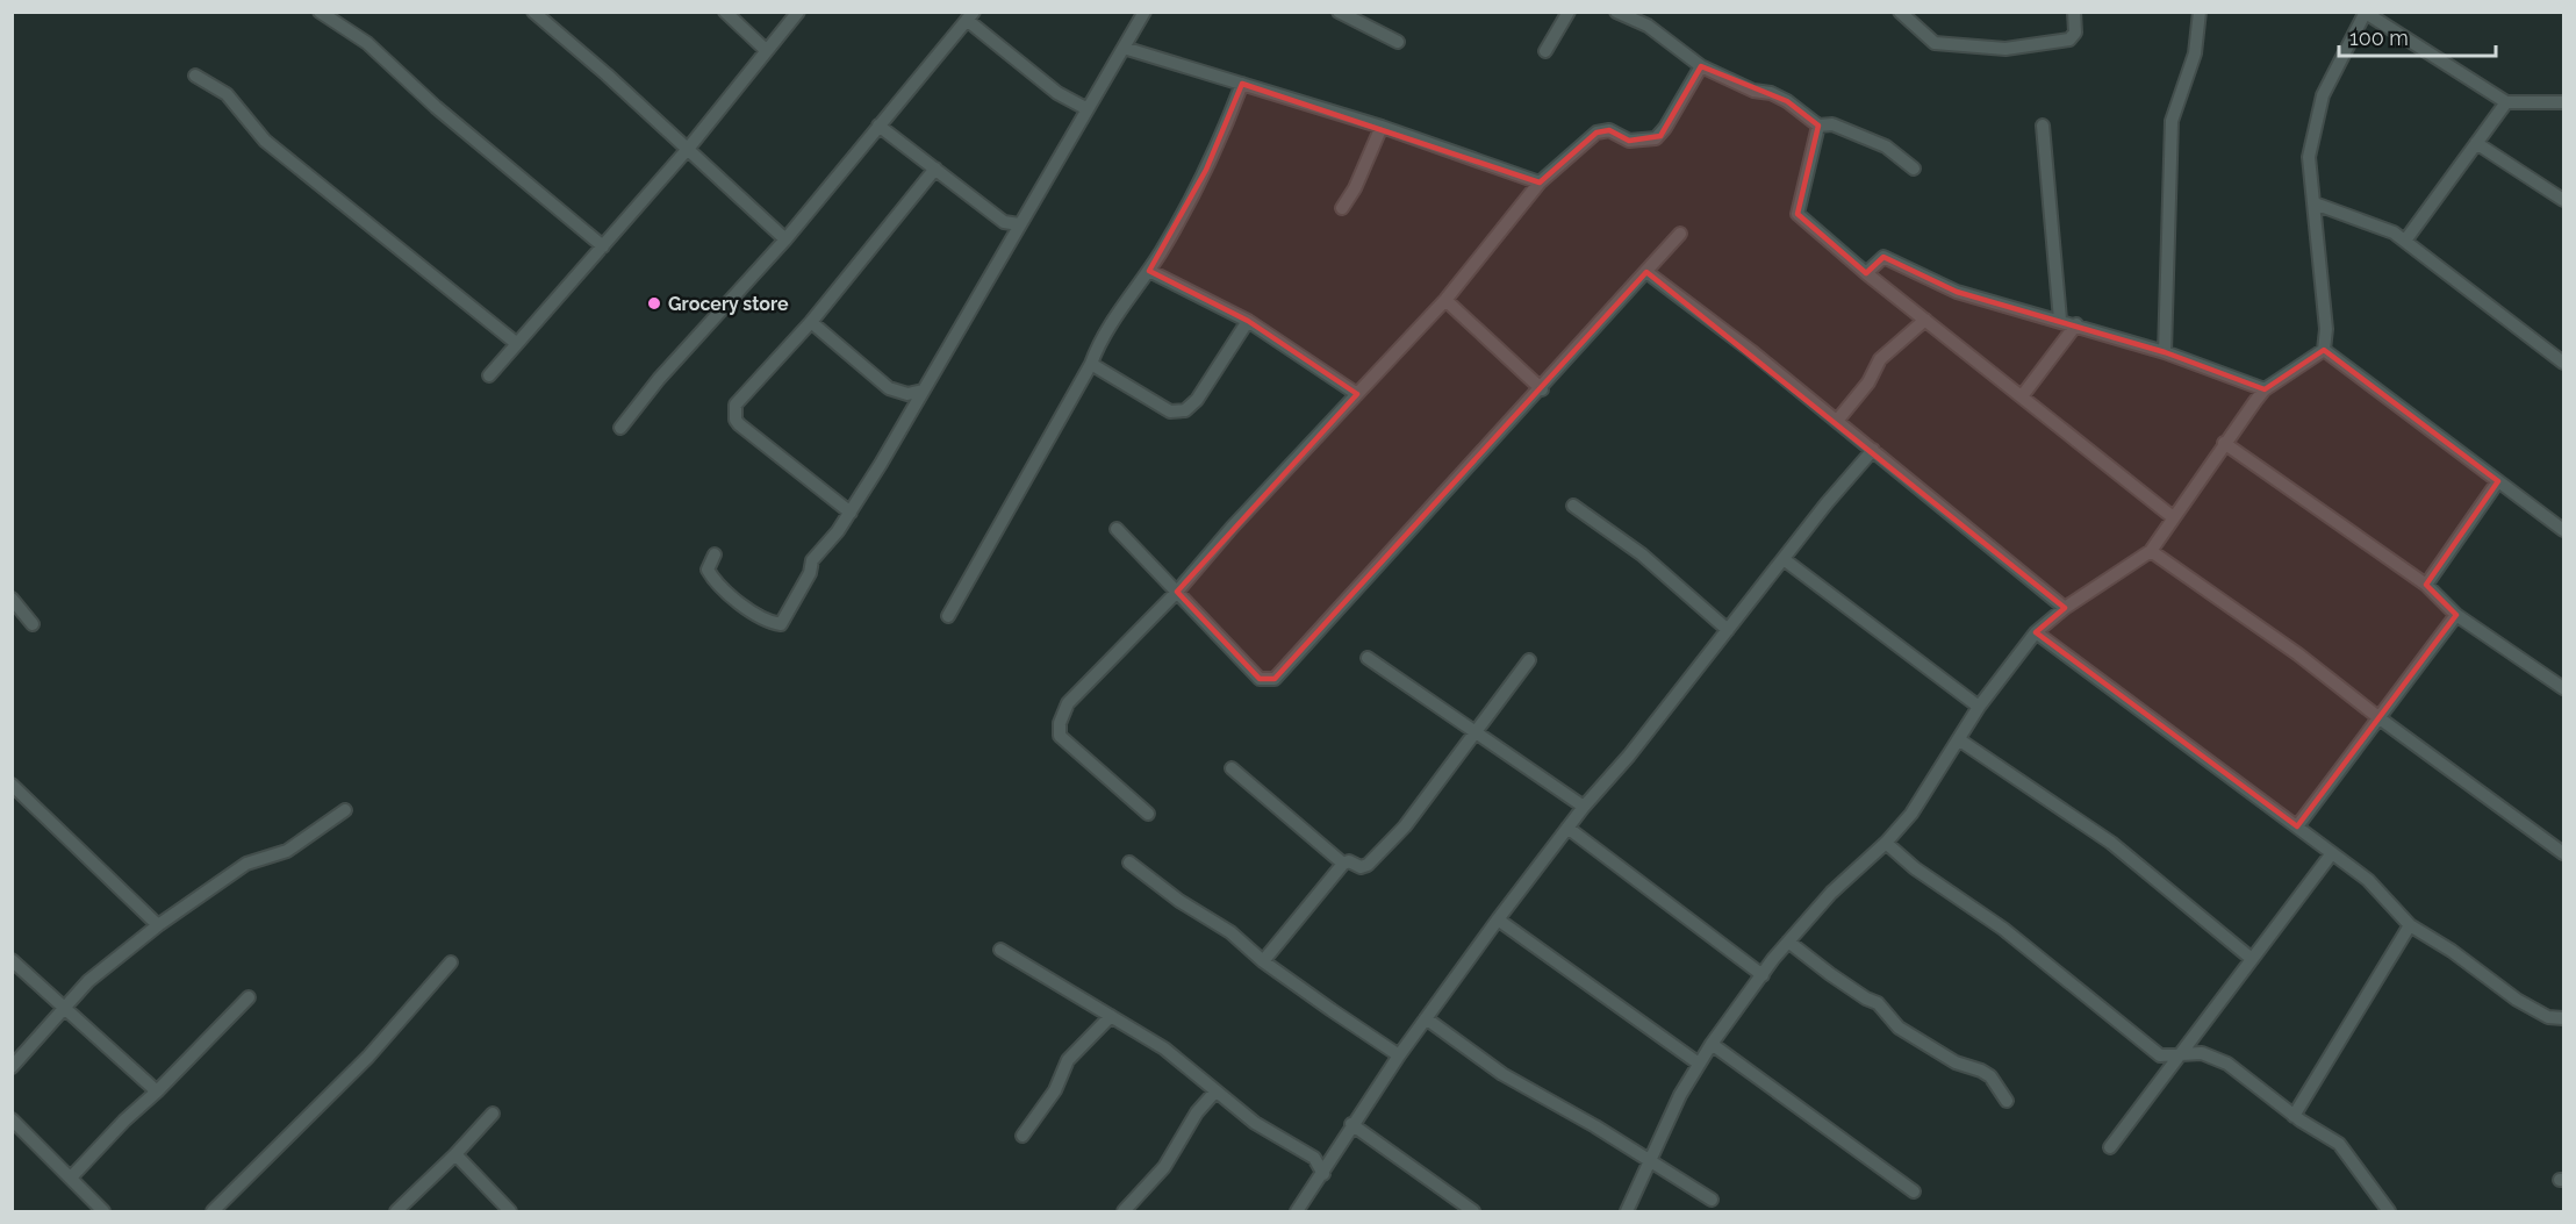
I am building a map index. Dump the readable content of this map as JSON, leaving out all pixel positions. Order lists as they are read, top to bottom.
{
  "places": ["Grocery store"],
  "scale_bar": "100 m"
}
